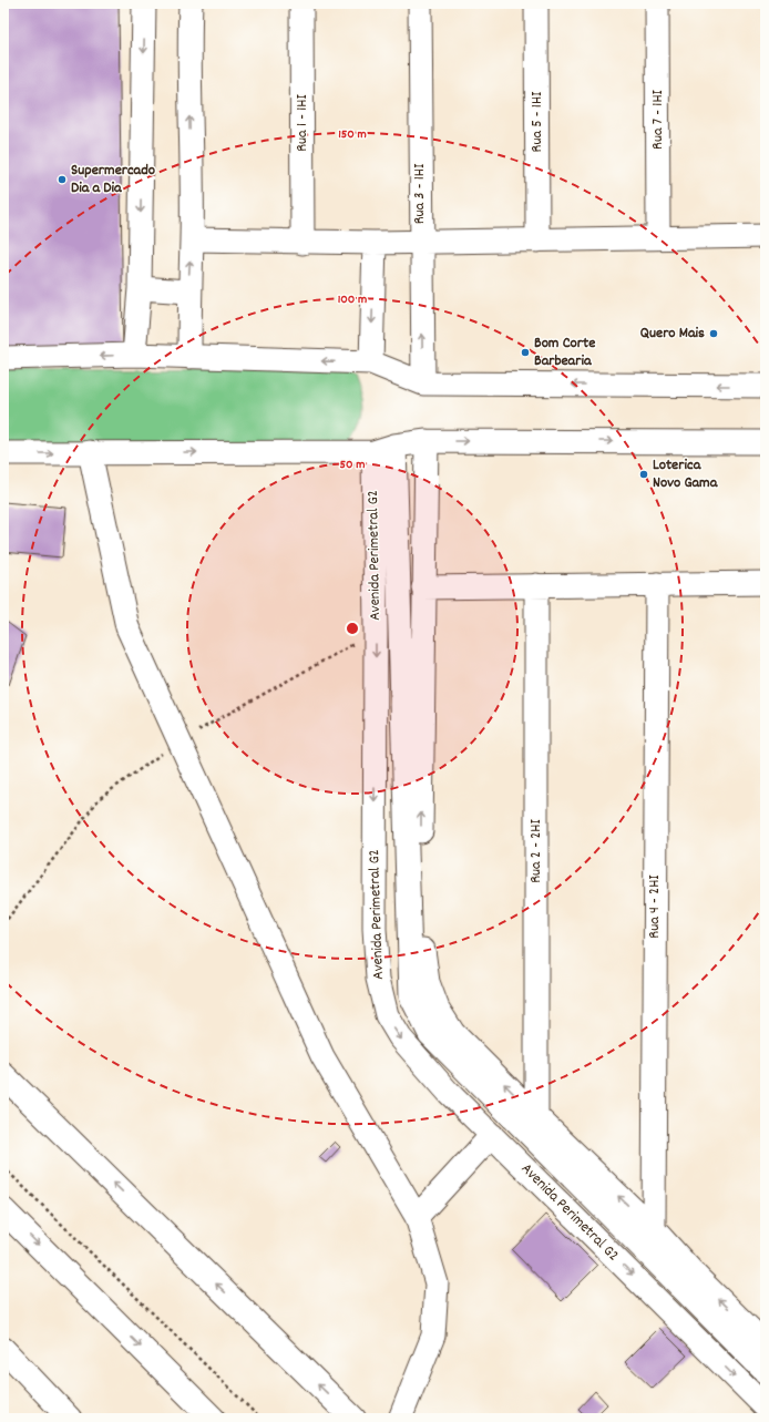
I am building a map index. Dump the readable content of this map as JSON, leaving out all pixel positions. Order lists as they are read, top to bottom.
{
  "streets": {
    "street": [
      "Rua 7 - 1HI",
      "Rua 5 - 1HI",
      "Rua 1 - 1HI",
      "Rua 3 - 1HI",
      "Avenida Perimetral G2",
      "Rua 2 - 2HI",
      "Rua 4 - 2HI"
    ]
  },
  "places": [
    "Supermercado Dia a Dia",
    "Quero Mais",
    "Bom Corte Barbearia",
    "Loterica Novo Gama"
  ],
  "rings": ["150 m", "100 m", "50 m"]
}
